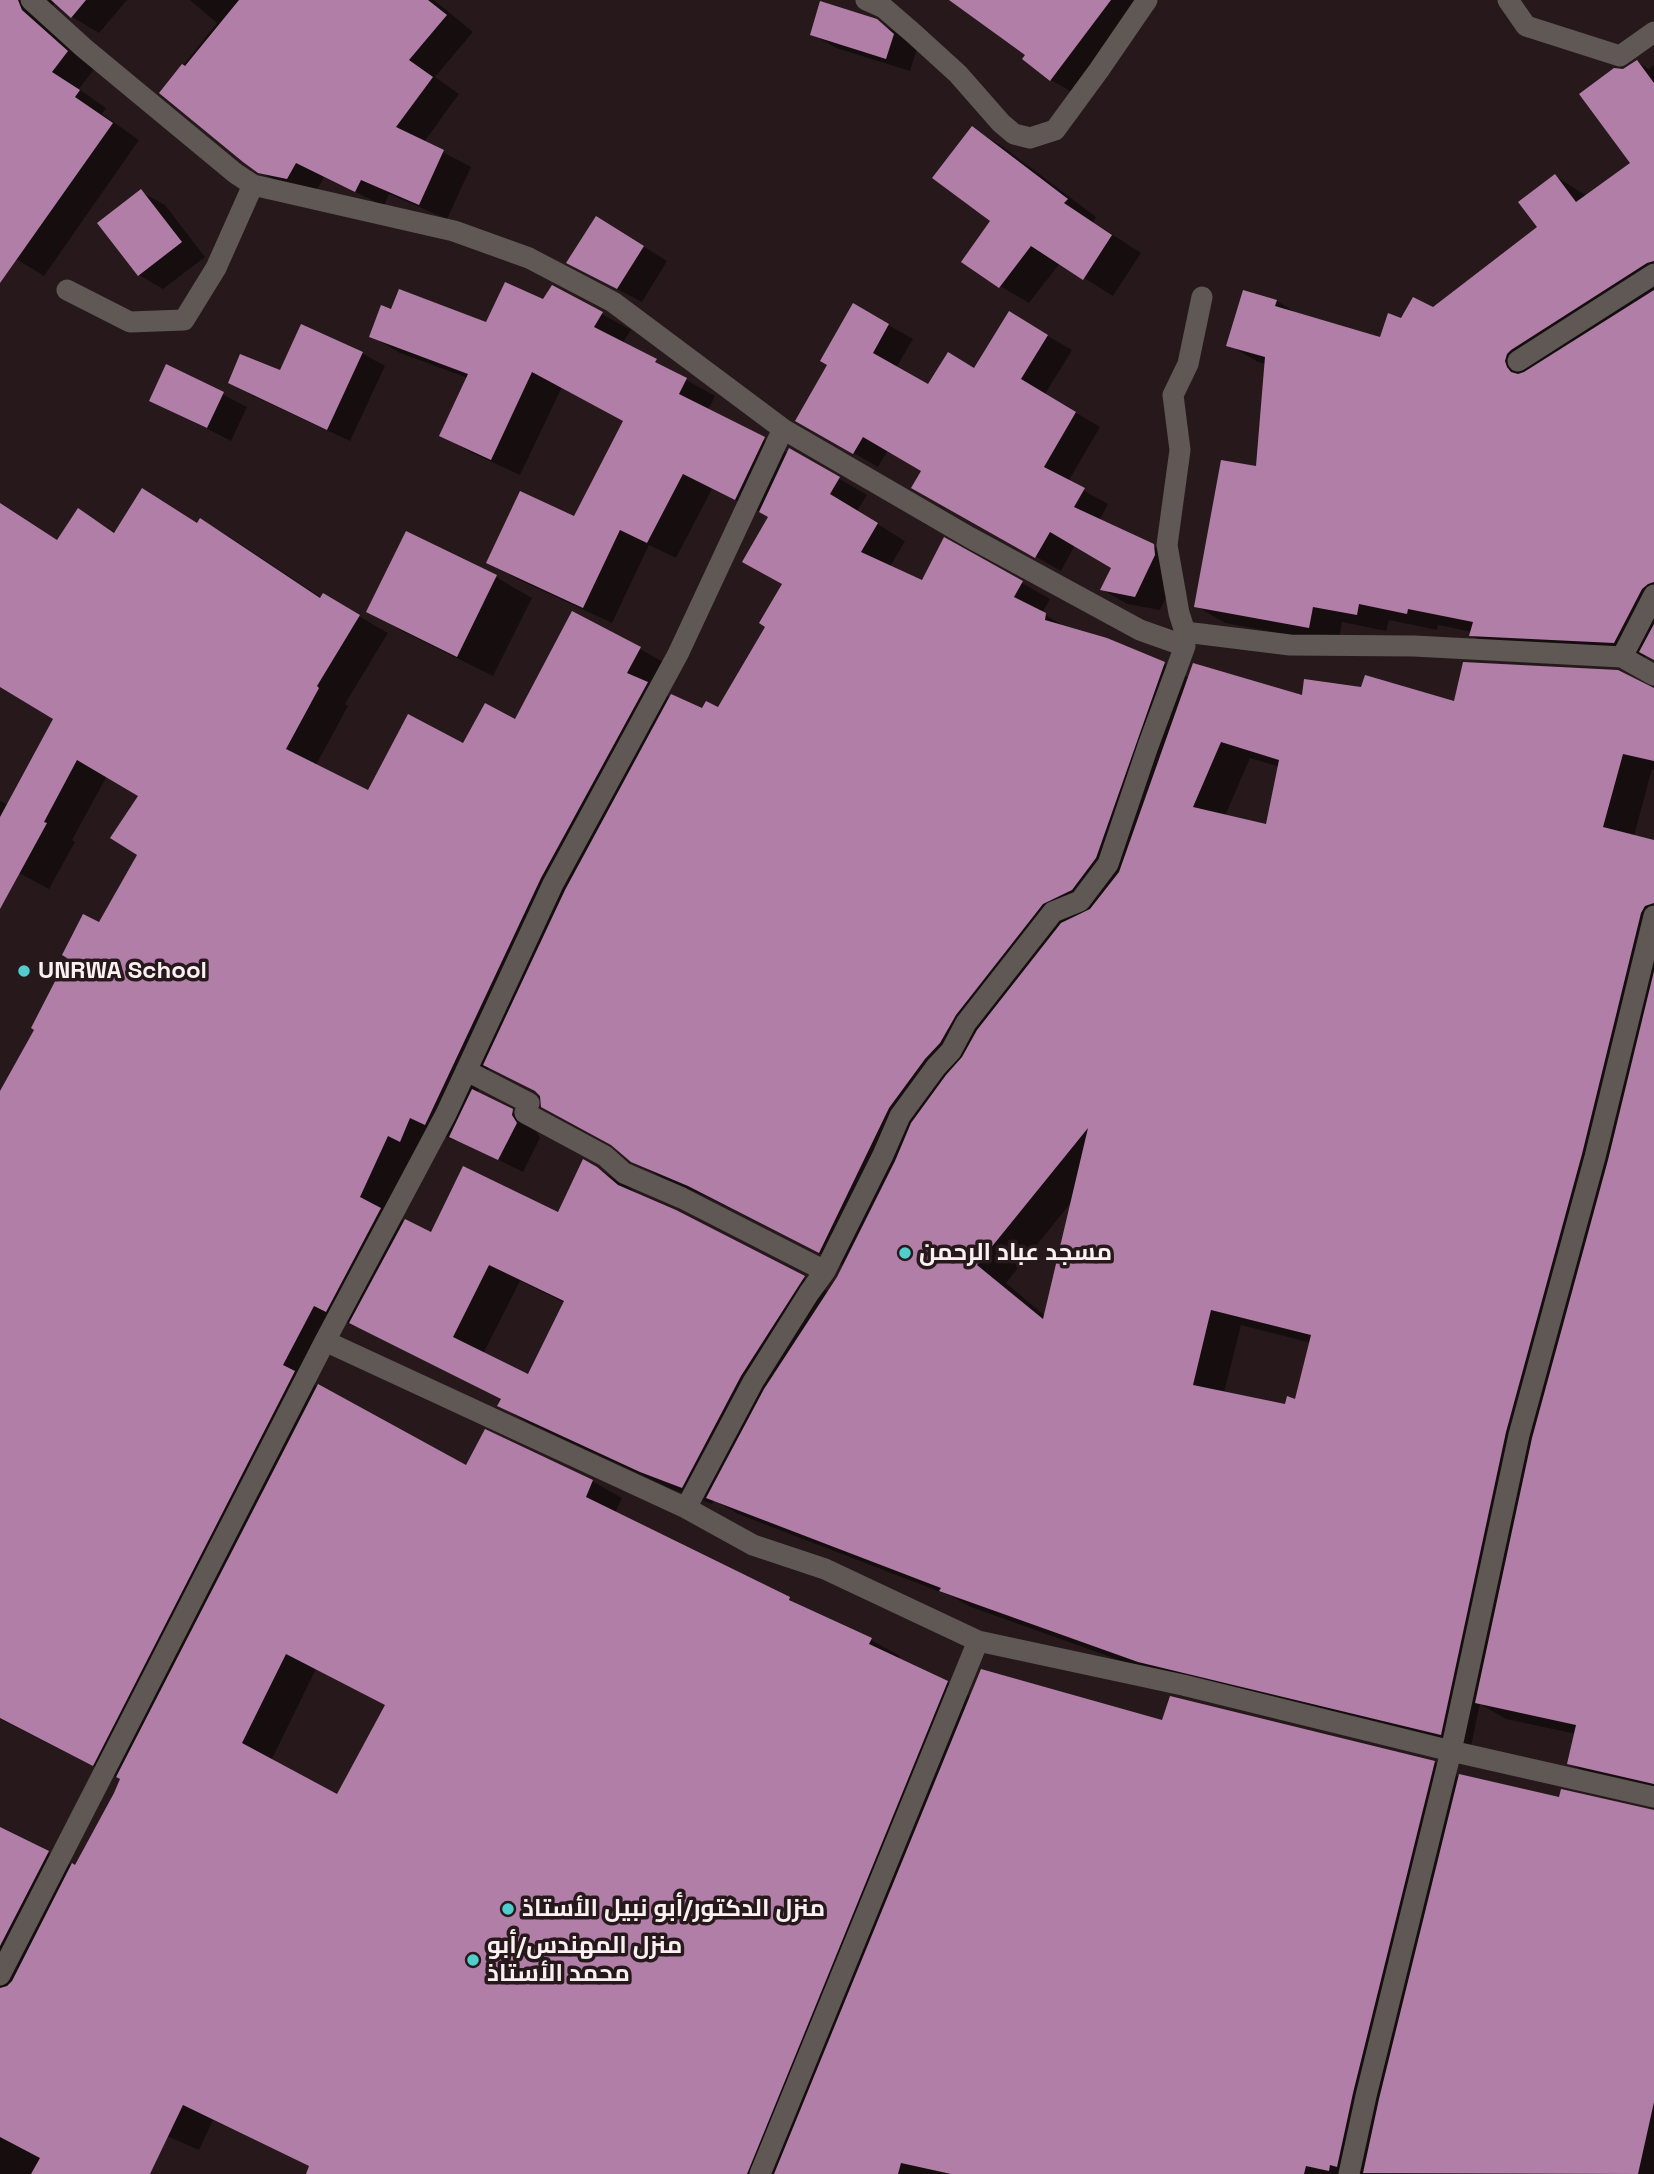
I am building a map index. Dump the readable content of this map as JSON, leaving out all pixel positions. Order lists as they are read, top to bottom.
{
  "places": [
    "UNRWA School",
    "مسجد عباد الرحمن",
    "منزل الدكتور/أبو نبيل الأستاذ",
    "منزل المهندس/أبو محمد الأستاذ"
  ]
}
